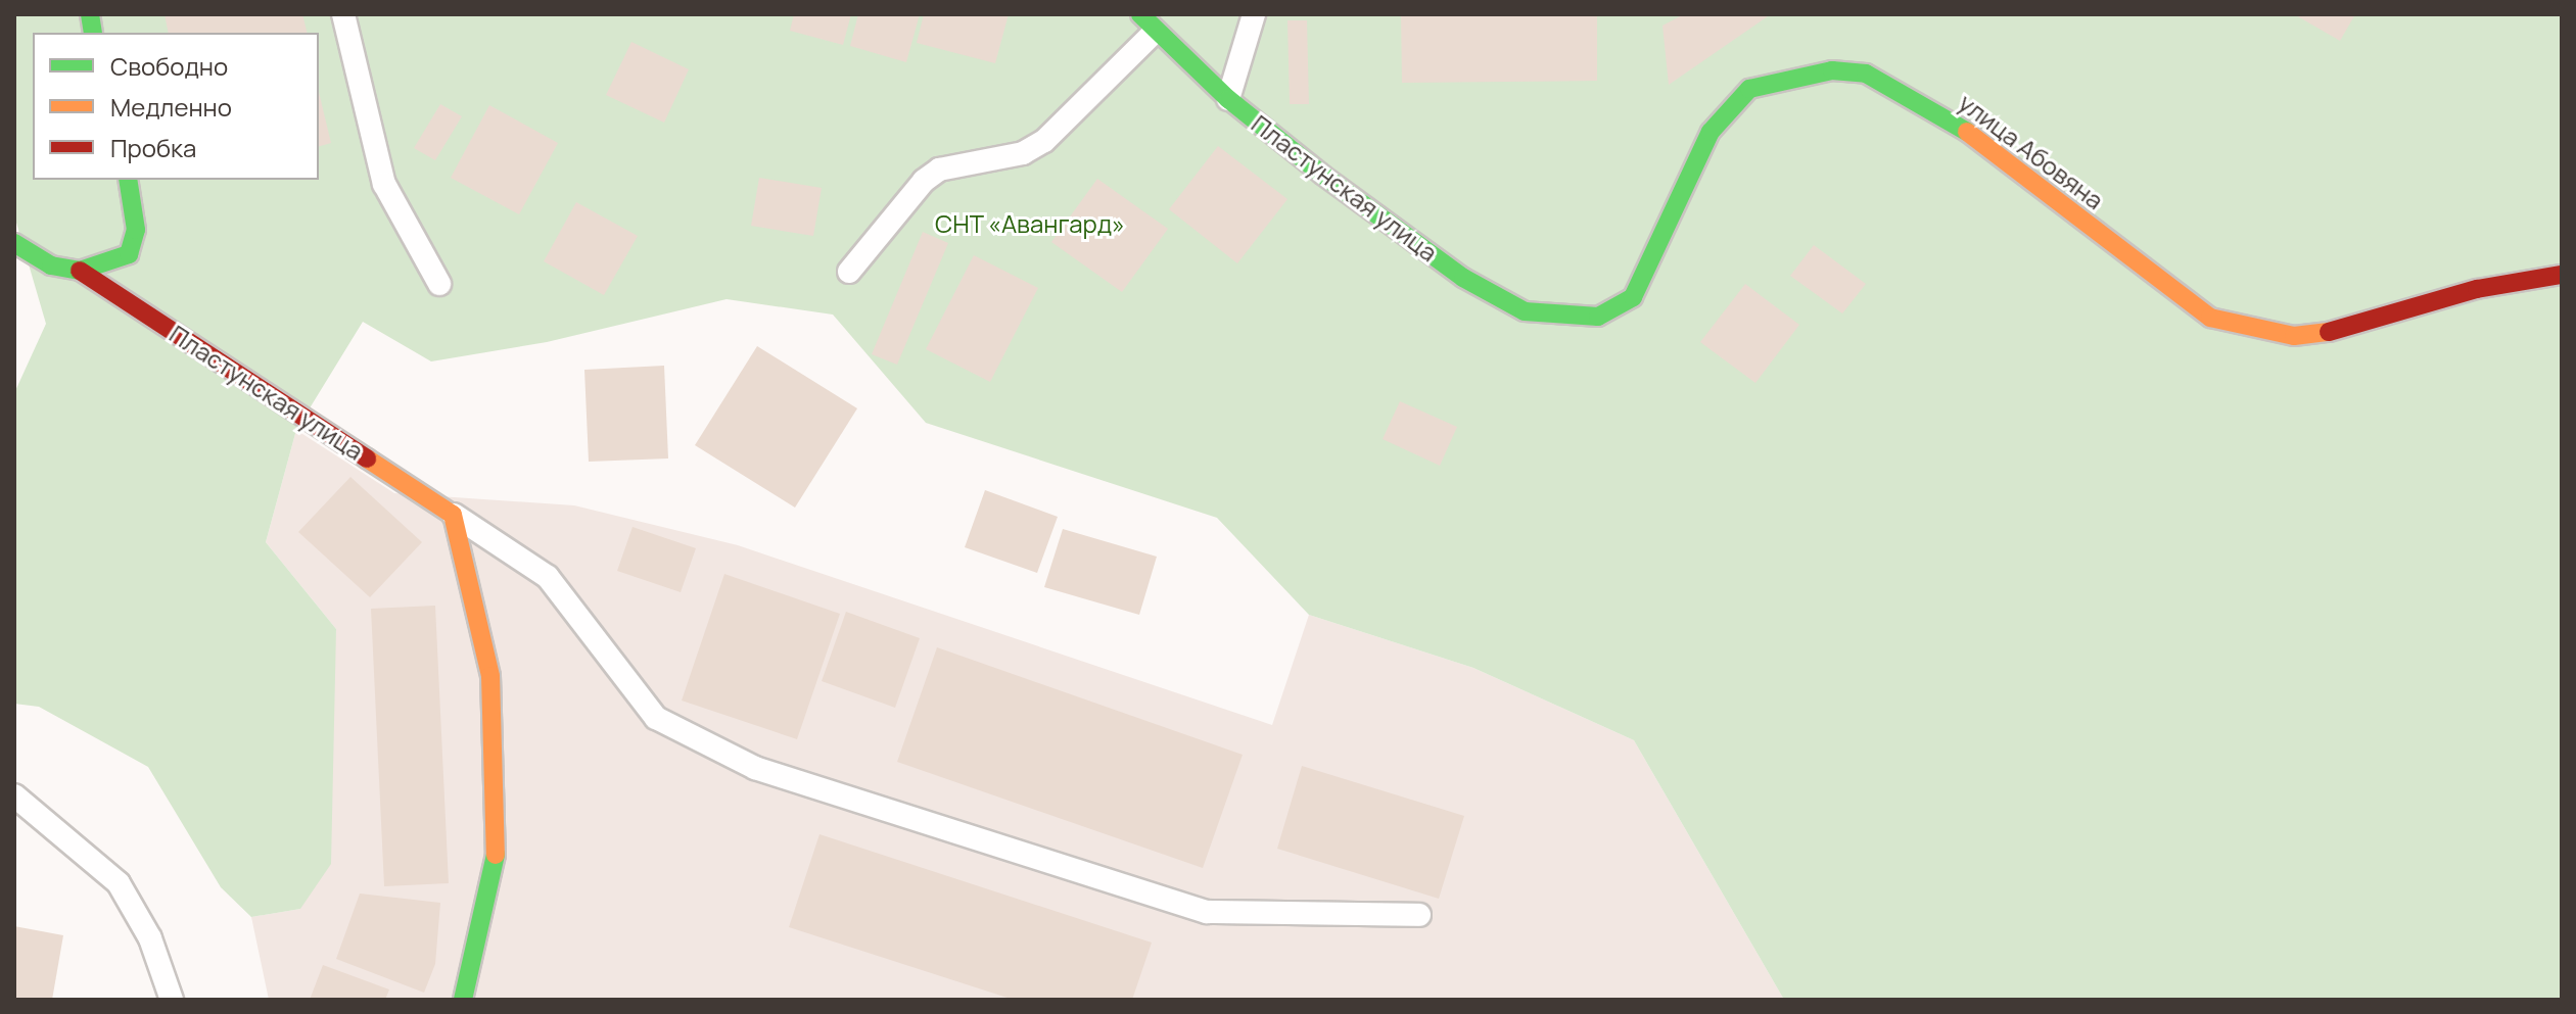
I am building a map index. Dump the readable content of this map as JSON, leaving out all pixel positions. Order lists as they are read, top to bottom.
{
  "streets": {
    "street": ["улица Абовяна", "Пластунская улица"]
  },
  "crossings": [
    ["улица Абовяна", "Пластунская улица"]
  ],
  "parks": ["СНТ «Авангард»"],
  "legend": ["Свободно", "Медленно", "Пробка"]
}
